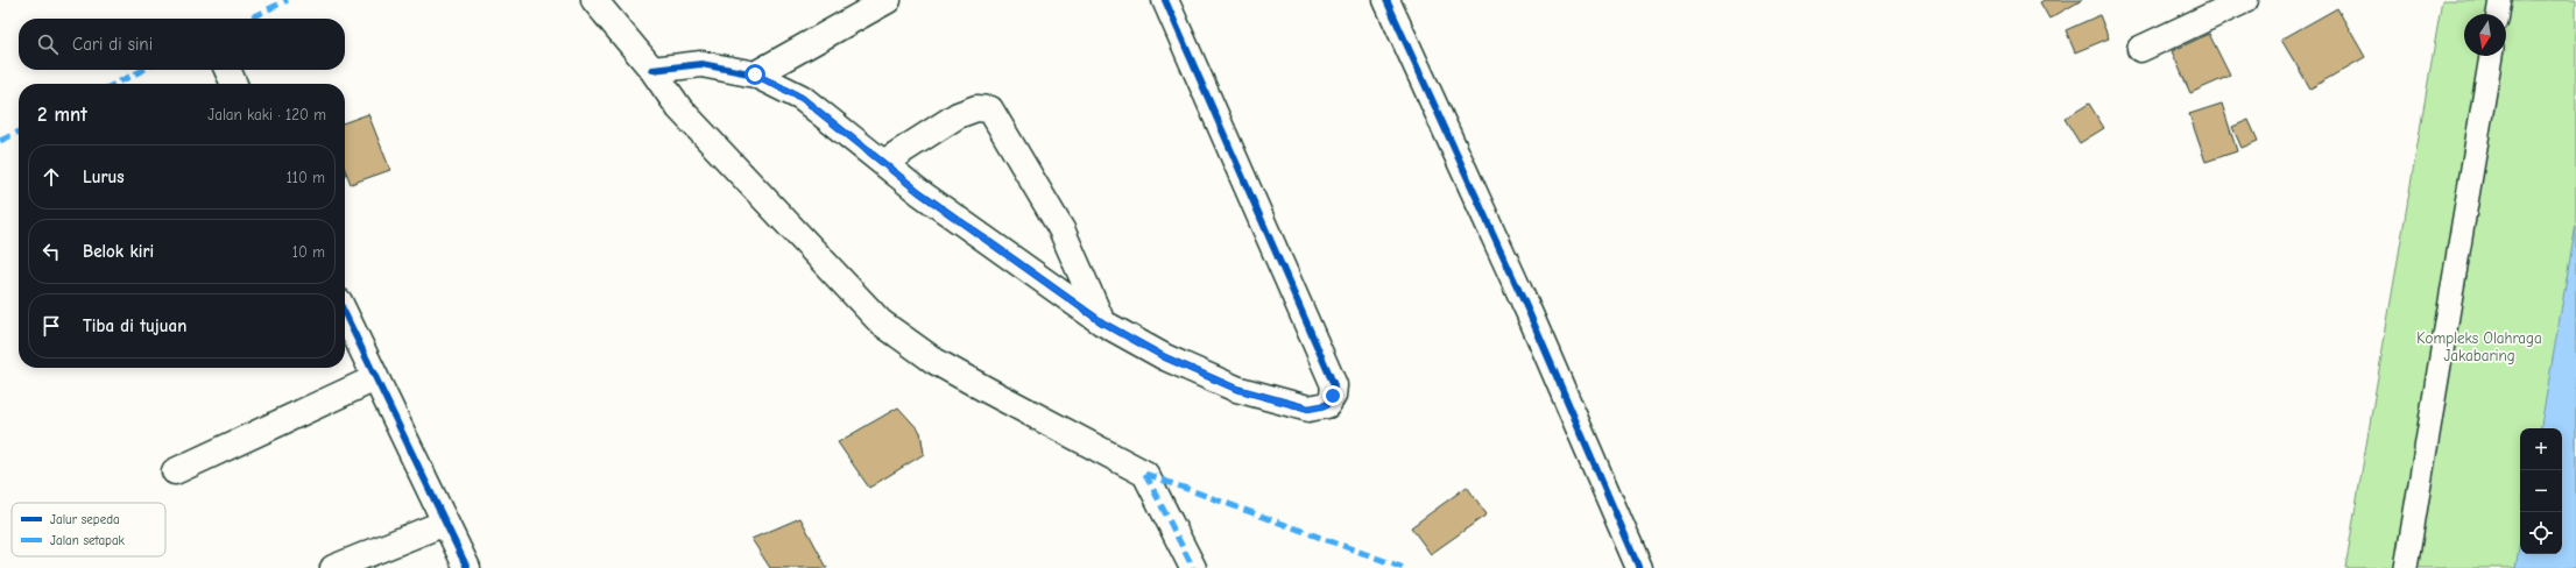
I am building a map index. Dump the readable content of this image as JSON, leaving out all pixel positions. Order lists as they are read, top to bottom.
{
  "parks": ["Kompleks Olahraga Jakabaring"],
  "legend": ["Jalur sepeda", "Jalan setapak"],
  "north": "bottom",
  "page": {
    "search": "Cari di sini",
    "heading": ["2 mnt", "Jalan kaki · 120 m"],
    "list": [
      ["Lurus", "110 m"],
      ["Belok kiri", "10 m"],
      "Tiba di tujuan"
    ],
    "map_buttons": ["+", "−"]
  }
}
